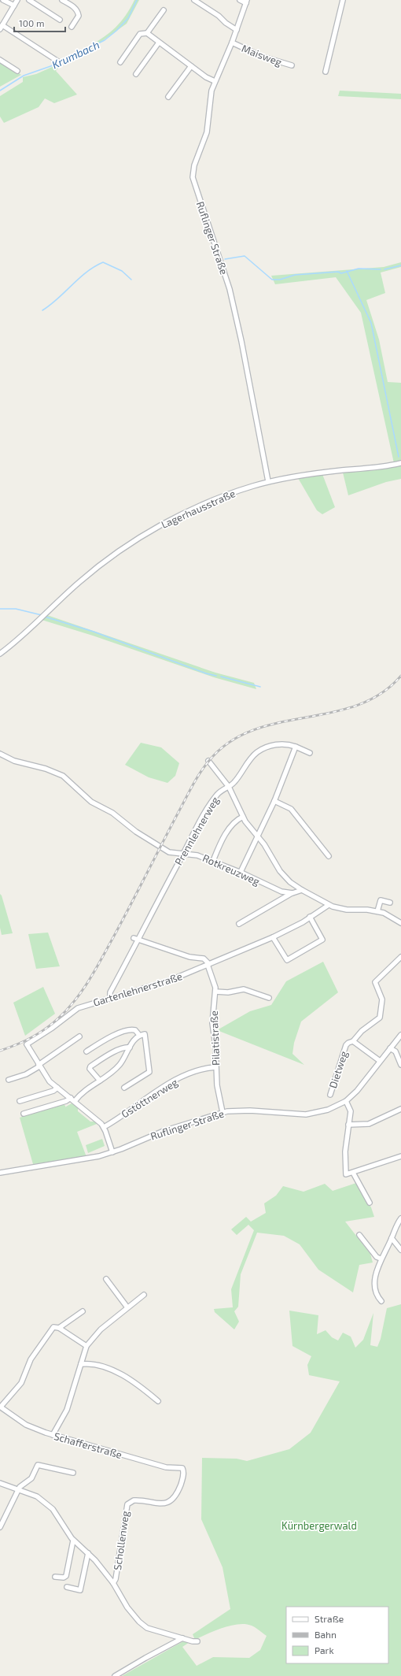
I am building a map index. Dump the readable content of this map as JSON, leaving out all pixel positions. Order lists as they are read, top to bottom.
{
  "streets": {
    "street": [
      "Maisweg",
      "Ruflinger Straße",
      "Lagerhausstraße",
      "Prennlehnerweg",
      "Rotkreuzweg",
      "Gartenlehnerstraße",
      "Pilatistraße",
      "Dietweg",
      "Gstöttnerweg",
      "Schafferstraße",
      "Schollenweg"
    ]
  },
  "crossings": [
    ["Maisweg", "Ruflinger Straße"],
    ["Ruflinger Straße", "Lagerhausstraße"],
    ["Ruflinger Straße", "Pilatistraße"],
    ["Prennlehnerweg", "Rotkreuzweg"],
    ["Prennlehnerweg", "Gartenlehnerstraße"],
    ["Gartenlehnerstraße", "Pilatistraße"],
    ["Pilatistraße", "Gstöttnerweg"],
    ["Schafferstraße", "Schollenweg"]
  ],
  "water": ["Krumbach"],
  "parks": ["Kürnbergerwald"],
  "legend": ["Straße", "Bahn", "Park"],
  "scale_bar": "100 m"
}
